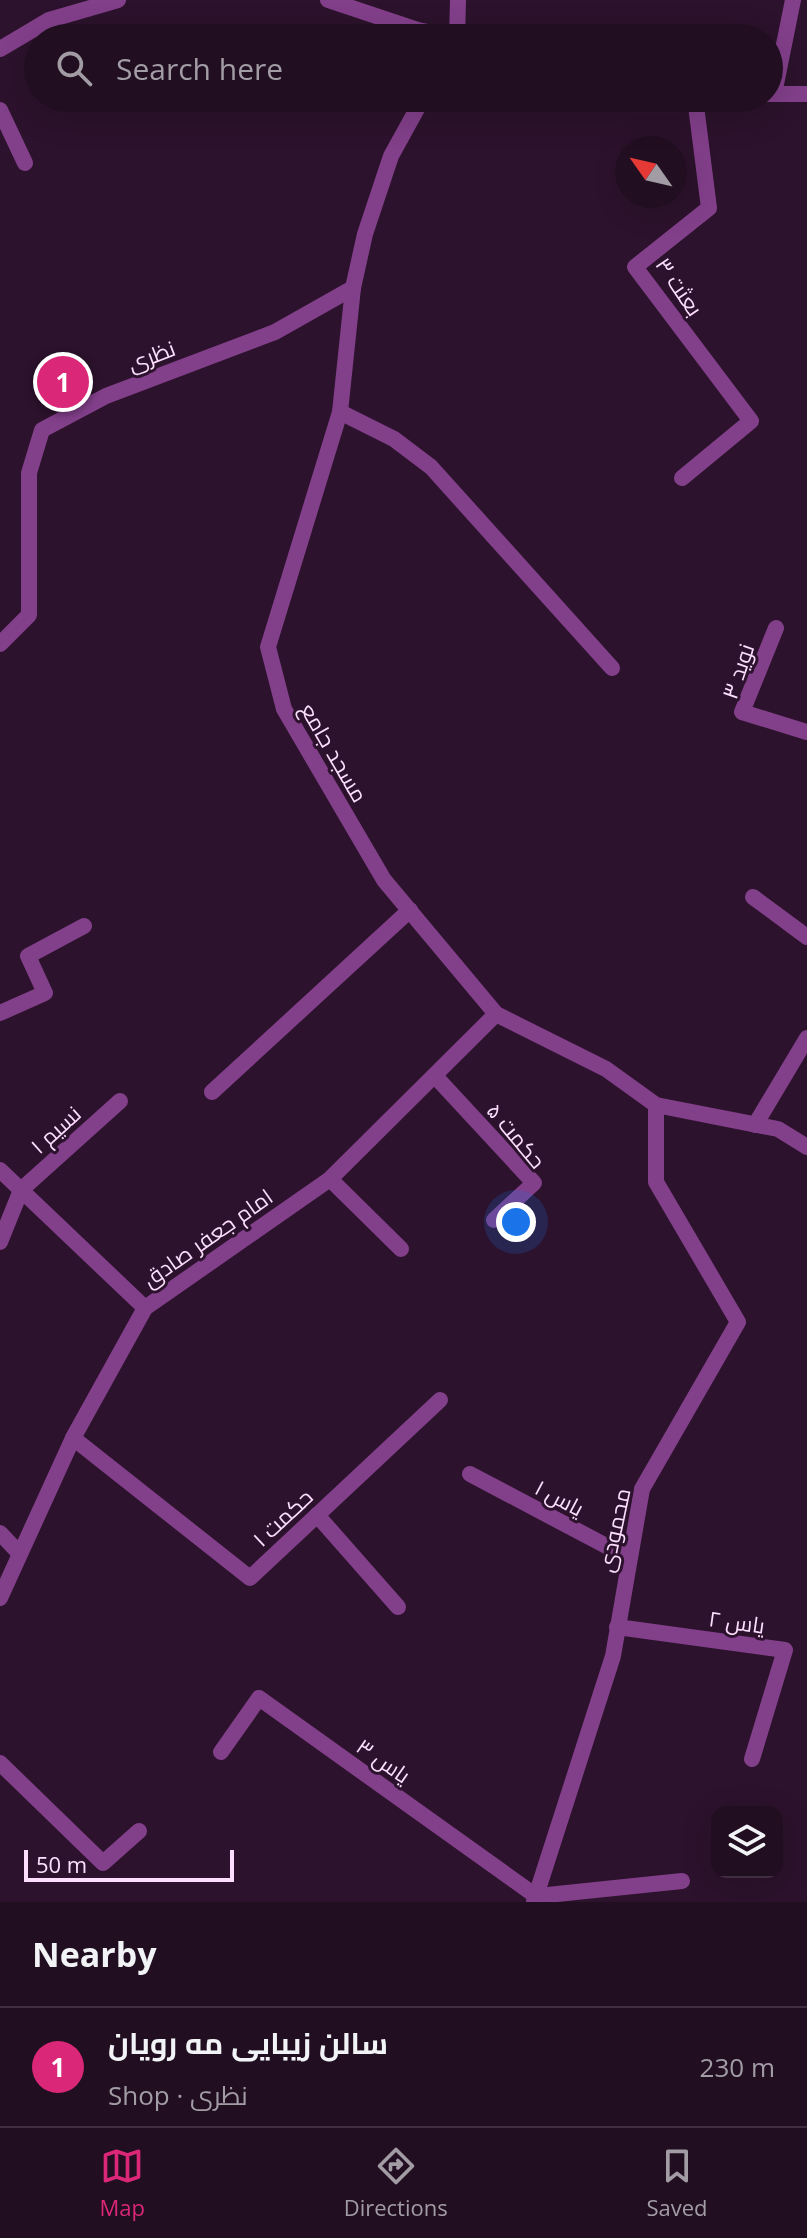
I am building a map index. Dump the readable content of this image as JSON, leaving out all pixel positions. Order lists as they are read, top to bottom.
{
  "streets": {
    "street": [
      "بعثت ۳",
      "نظری",
      "نوید ۳",
      "مسجد جامع",
      "نسیم ۱",
      "حکمت ۵",
      "امام جعفر صادق",
      "یاس ۱",
      "حکمت ۱",
      "محمودی",
      "یاس ۲",
      "یاس ۳"
    ]
  },
  "crossings": [
    ["نظری", "مسجد جامع"],
    ["مسجد جامع", "امام جعفر صادق"],
    ["مسجد جامع", "محمودی"],
    ["حکمت ۵", "امام جعفر صادق"],
    ["امام جعفر صادق", "حکمت ۱"],
    ["یاس ۱", "محمودی"],
    ["محمودی", "یاس ۲"],
    ["محمودی", "یاس ۳"]
  ],
  "scale_bar": "50 m",
  "north": "top left",
  "page": {
    "search": "Search here",
    "pins": "1",
    "scale": "50 m",
    "heading": "Nearby",
    "list": [
      {
        "mark": "1",
        "name": "سالن زیبایی مه رویان",
        "note": "Shop · نظری",
        "value": "230 m"
      }
    ],
    "nav": ["Map", "Directions", "Saved"]
  }
}
